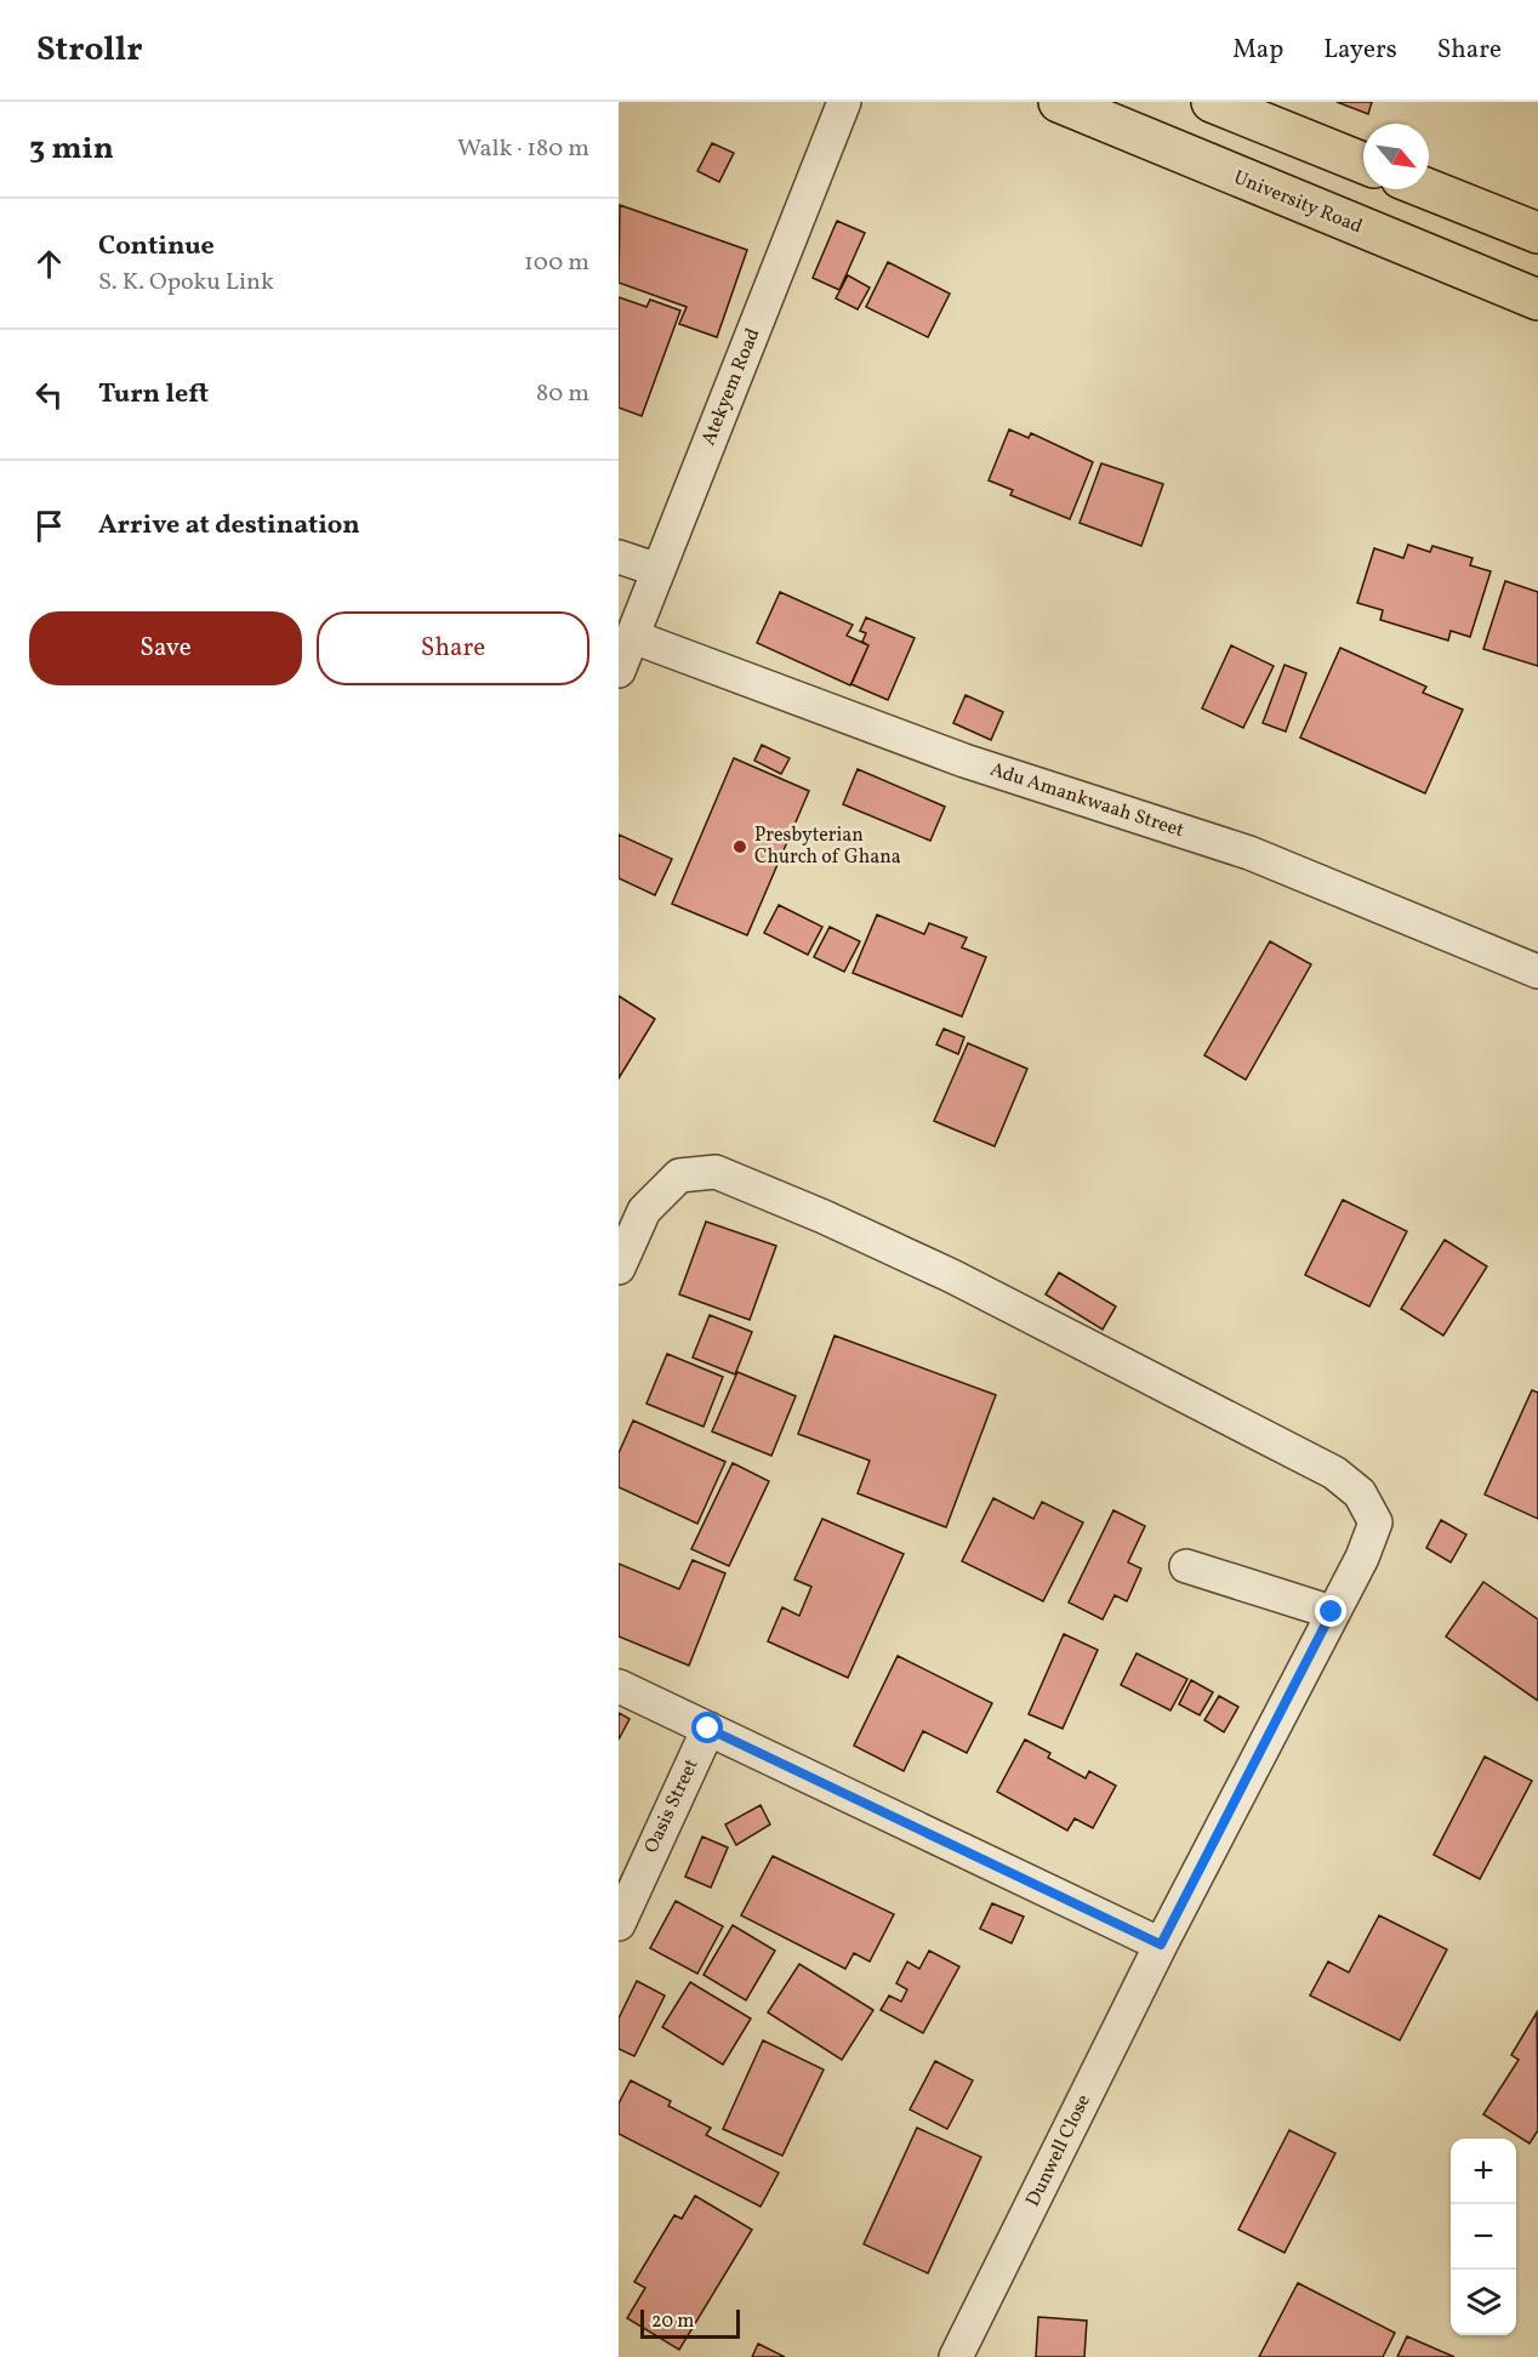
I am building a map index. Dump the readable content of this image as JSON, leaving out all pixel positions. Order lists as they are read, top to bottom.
{
  "streets": {
    "highway": ["University Road"],
    "street": [
      "Atekyem Road",
      "Adu Amankwaah Street",
      "Oasis Street",
      "Dunwell Close"
    ]
  },
  "crossings": [
    ["Atekyem Road", "Adu Amankwaah Street"]
  ],
  "places": ["Presbyterian Church of Ghana"],
  "scale_bar": "20 m",
  "north": "bottom right",
  "page": {
    "header": "Strollr",
    "nav": ["Map", "Layers", "Share"],
    "heading": ["3 min", "Walk · 180 m"],
    "list": [
      ["Continue", "S. K. Opoku Link", "100 m"],
      ["Turn left", "80 m"],
      "Arrive at destination"
    ],
    "buttons": ["Save", "Share"],
    "map_buttons": ["+", "−"],
    "scale": "20 m"
  }
}
